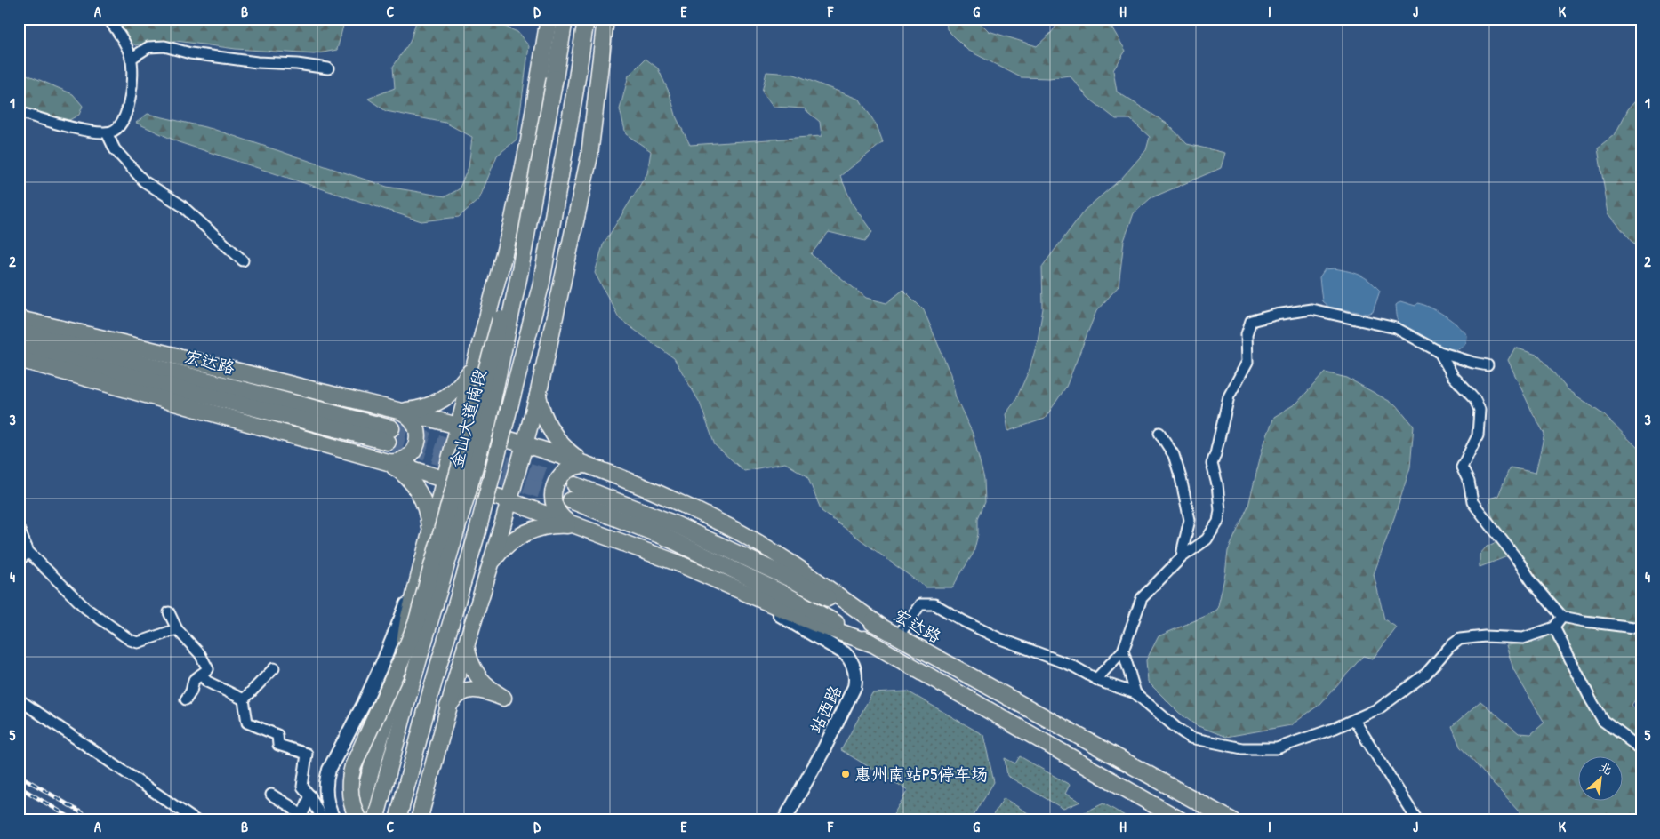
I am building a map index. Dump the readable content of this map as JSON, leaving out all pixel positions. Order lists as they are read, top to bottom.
{
  "streets": {
    "main road": ["宏达路", "金山大道南段"],
    "street": ["站西路"]
  },
  "places": ["惠州南站P5停车场"],
  "north": "top right",
  "grid": {
    "columns": [
      "A",
      "B",
      "C",
      "D",
      "E",
      "F",
      "G",
      "H",
      "I",
      "J",
      "K"
    ],
    "rows": [
      "1",
      "2",
      "3",
      "4",
      "5"
    ]
  }
}
